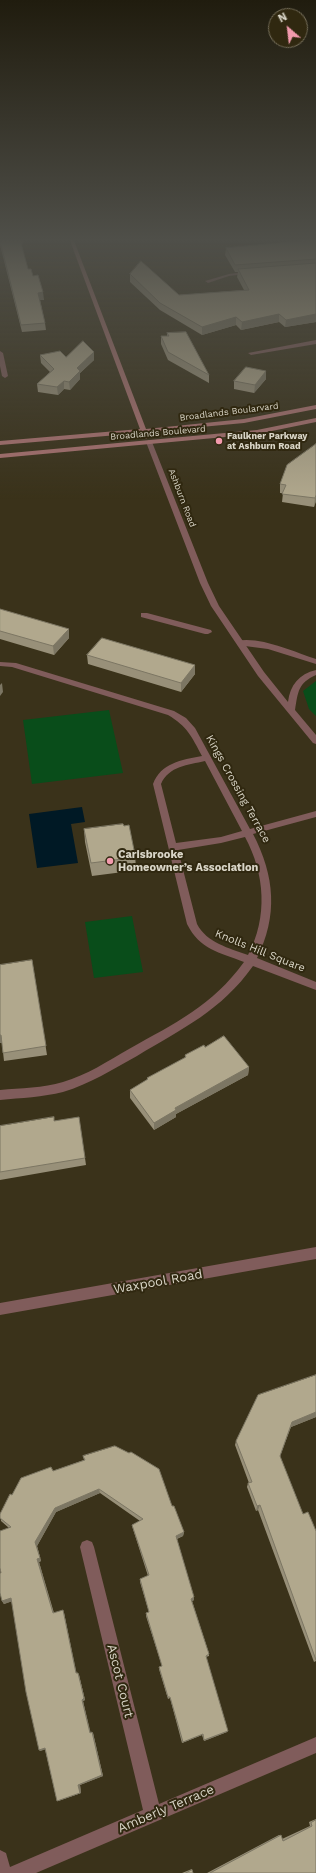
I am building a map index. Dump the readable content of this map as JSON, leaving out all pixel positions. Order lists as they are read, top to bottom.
{
  "streets": {
    "main road": ["Broadlands Boularvard", "Broadlands Boulevard", "Ashburn Road"],
    "street": [
      "Kings Crossing Terrace",
      "Knolls Hill Square",
      "Waxpool Road",
      "Ascot Court",
      "Amberly Terrace"
    ]
  },
  "crossings": [
    ["Broadlands Boularvard", "Broadlands Boulevard"],
    ["Broadlands Boularvard", "Ashburn Road"],
    ["Broadlands Boulevard", "Ashburn Road"],
    ["Kings Crossing Terrace", "Knolls Hill Square"],
    ["Ascot Court", "Amberly Terrace"]
  ],
  "places": ["Faulkner Parkway at Ashburn Road", "Carisbrooke Homeowner’s Association"],
  "north": "top left"
}
